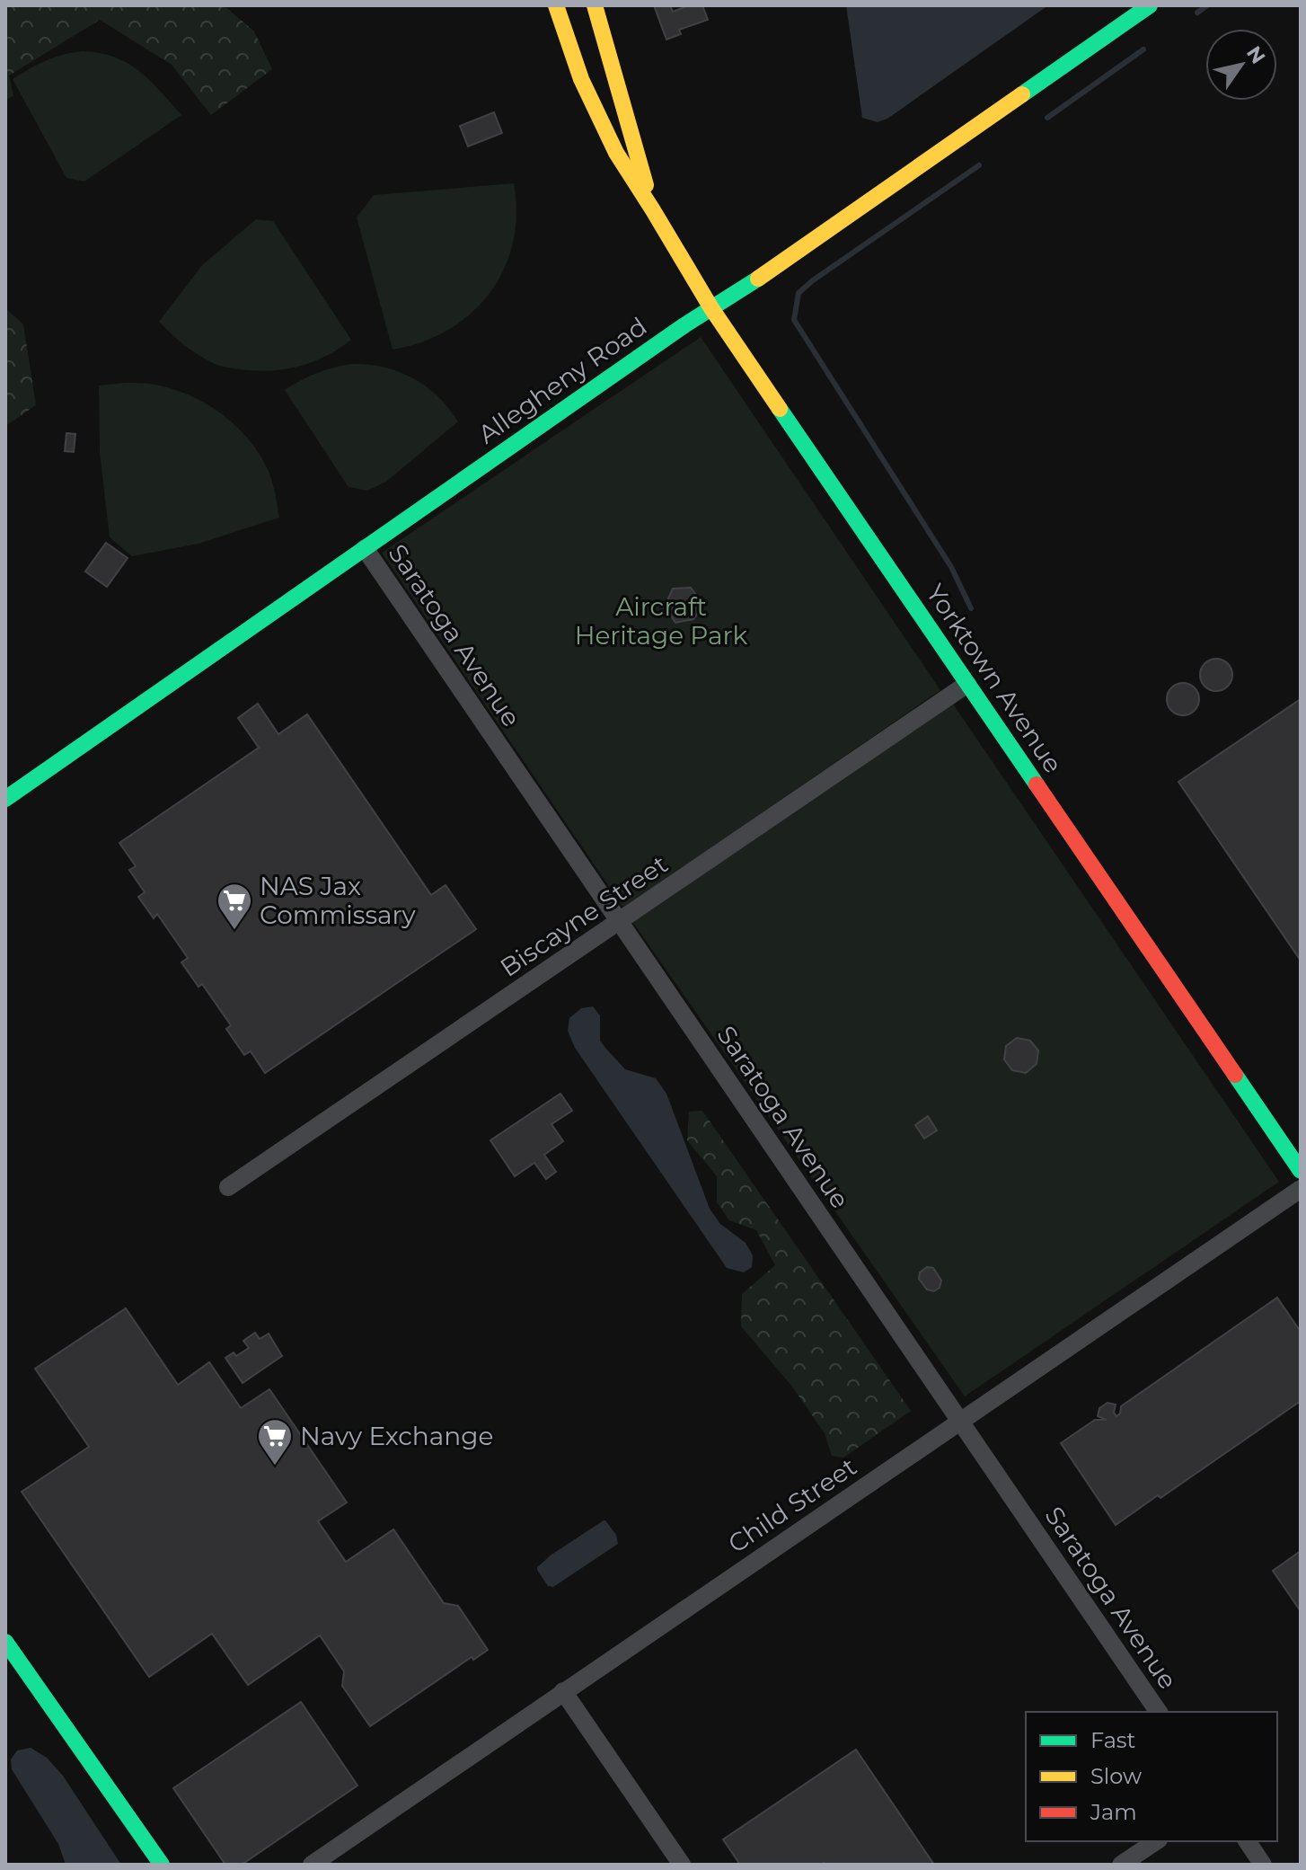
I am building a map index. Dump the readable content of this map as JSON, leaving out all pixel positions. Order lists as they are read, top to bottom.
{
  "streets": {
    "main road": ["Allegheny Road", "Yorktown Avenue"],
    "street": ["Saratoga Avenue", "Biscayne Street", "Child Street"]
  },
  "crossings": [
    ["Allegheny Road", "Saratoga Avenue"],
    ["Allegheny Road", "Yorktown Avenue"],
    ["Saratoga Avenue", "Biscayne Street"],
    ["Saratoga Avenue", "Child Street"],
    ["Yorktown Avenue", "Biscayne Street"]
  ],
  "parks": ["Aircraft Heritage Park"],
  "places": {
    "supermarket": ["NAS Jax Commissary", "Navy Exchange"]
  },
  "legend": ["Fast", "Slow", "Jam"],
  "north": "top right"
}
